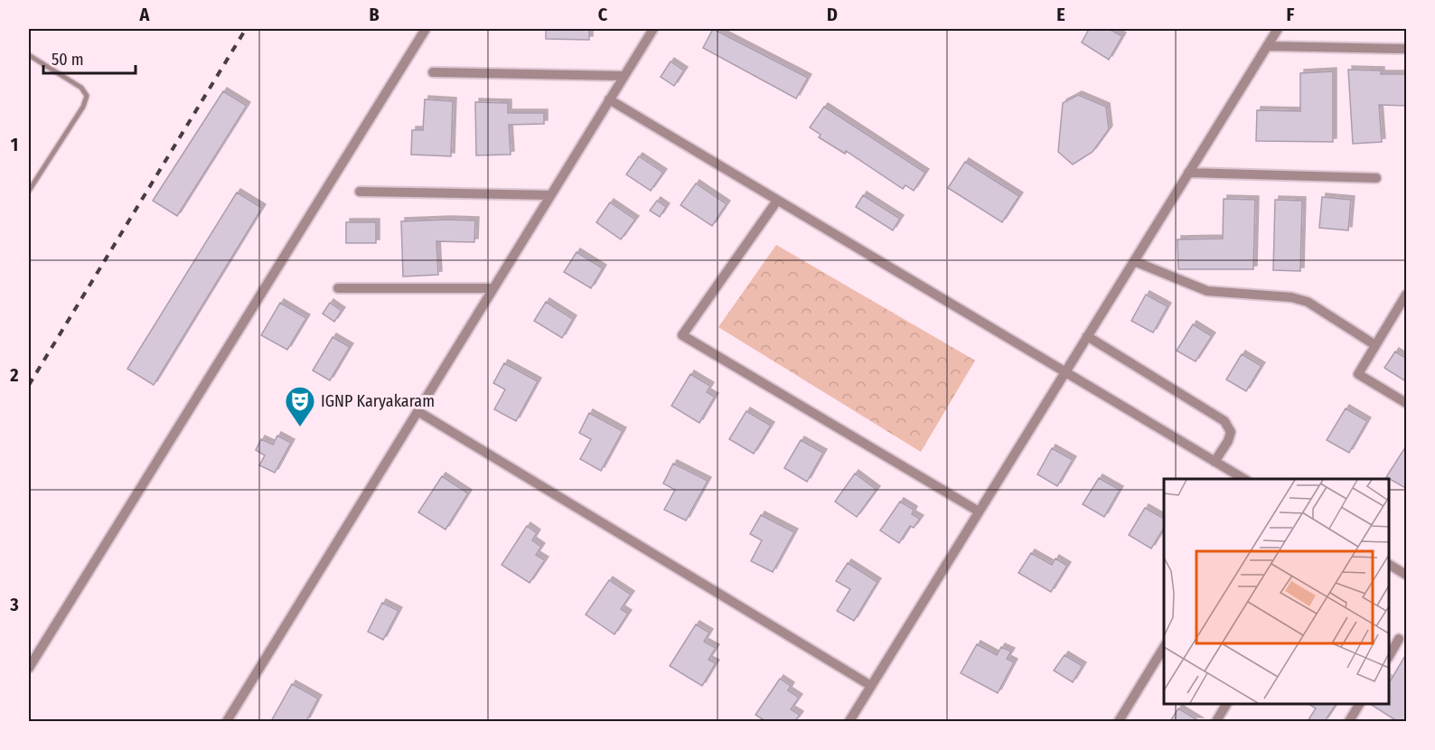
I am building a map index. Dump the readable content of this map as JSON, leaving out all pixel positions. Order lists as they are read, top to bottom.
{
  "places": {
    "theatre": ["IGNP Karyakaram"]
  },
  "scale_bar": "50 m",
  "grid": {
    "columns": [
      "A",
      "B",
      "C",
      "D",
      "E",
      "F"
    ],
    "rows": ["1", "2", "3"]
  }
}
